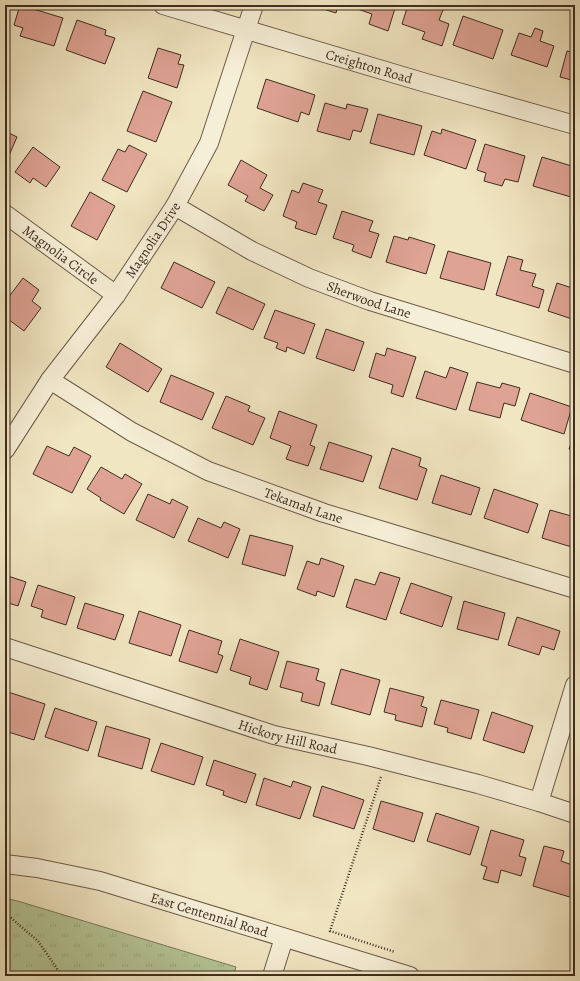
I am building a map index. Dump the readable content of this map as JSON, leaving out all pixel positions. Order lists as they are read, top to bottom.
{
  "streets": {
    "street": [
      "Creighton Road",
      "Magnolia Drive",
      "Magnolia Circle",
      "Sherwood Lane",
      "Tekamah Lane",
      "Hickory Hill Road",
      "East Centennial Road"
    ]
  },
  "crossings": [
    ["Creighton Road", "Magnolia Drive"],
    ["Magnolia Drive", "Magnolia Circle"],
    ["Magnolia Drive", "Sherwood Lane"],
    ["Magnolia Drive", "Tekamah Lane"]
  ]
}
